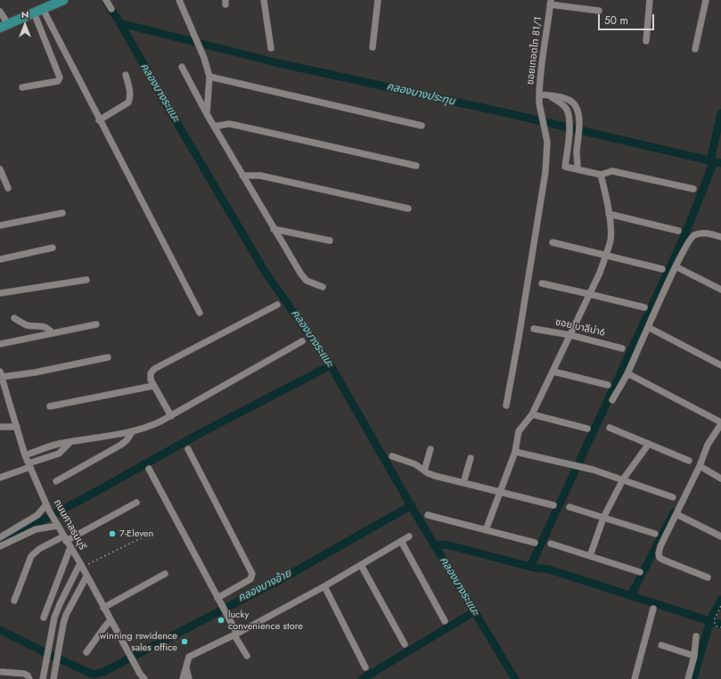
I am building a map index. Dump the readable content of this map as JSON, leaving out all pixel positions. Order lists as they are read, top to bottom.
{
  "streets": {
    "street": ["ซอยเทอดไท 81/1", "ซอย บาลีน่า6", "ถนนศาลธนบุรี"]
  },
  "water": ["คลองบางระแนะ", "คลองบางประทุน", "คลองบางอ้าย"],
  "places": ["7-Eleven", "lucky convenience store", "winning rswidence sales office"],
  "scale_bar": "50 m",
  "north": "top"
}
